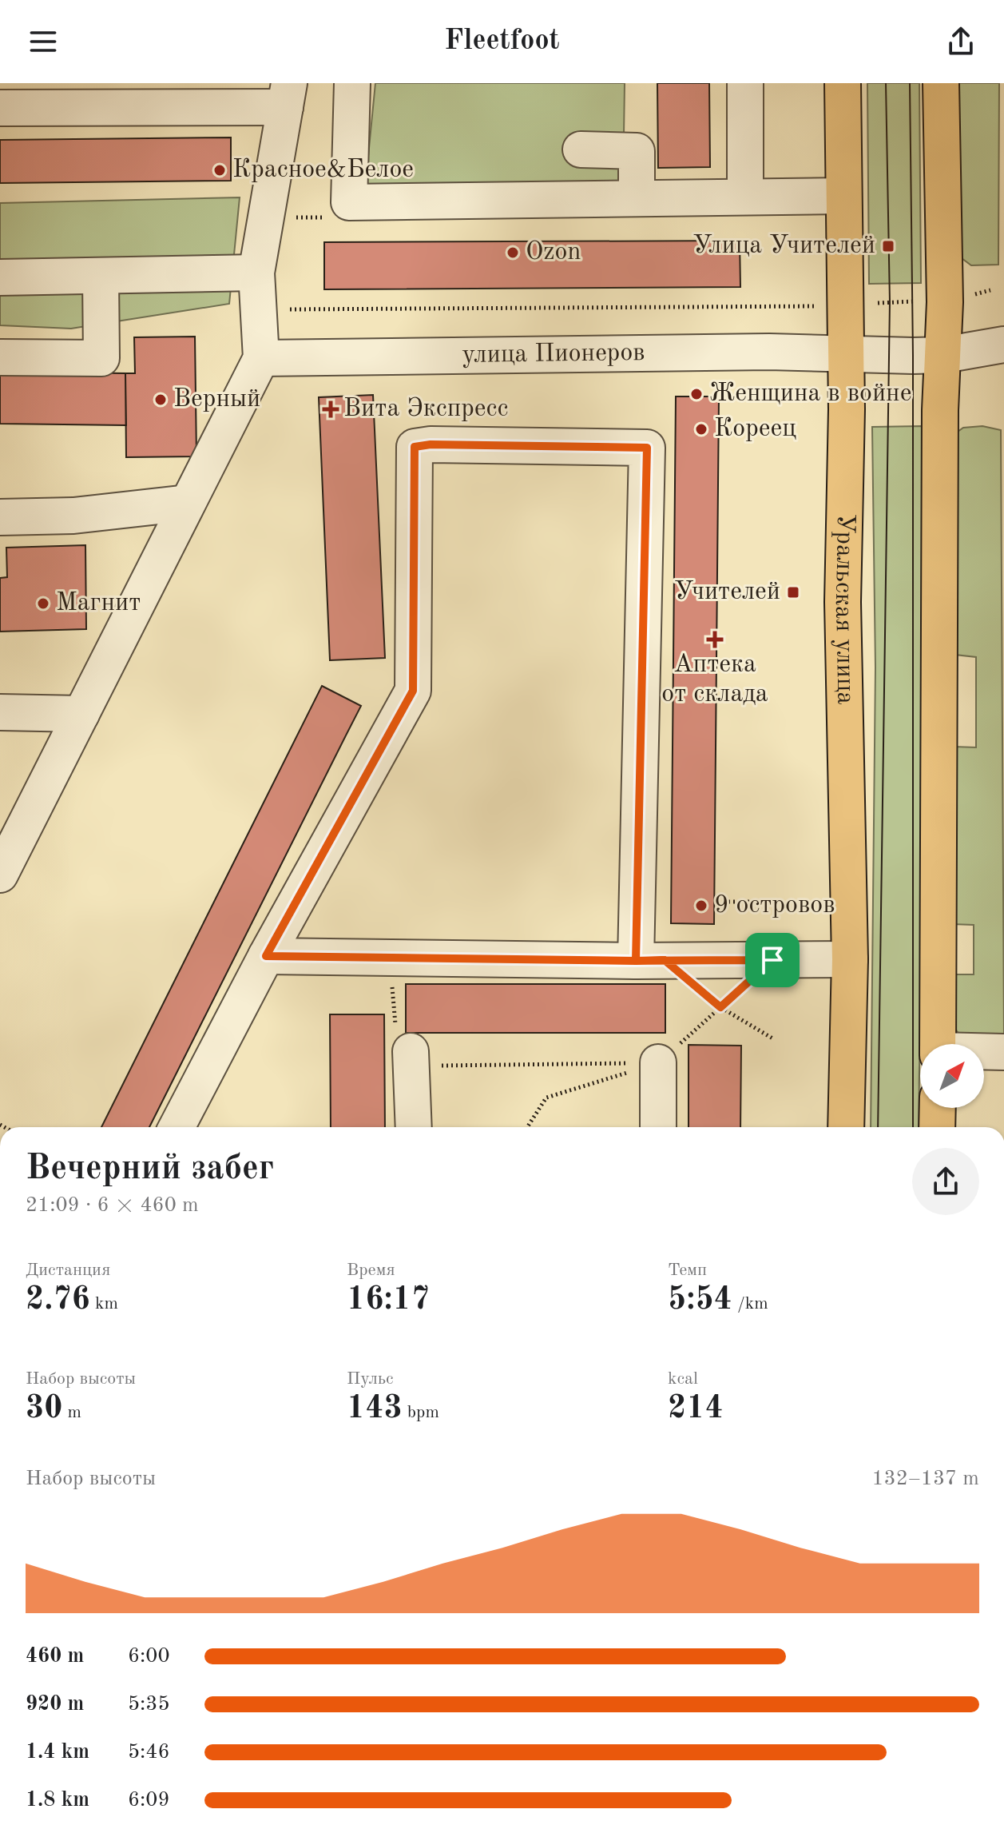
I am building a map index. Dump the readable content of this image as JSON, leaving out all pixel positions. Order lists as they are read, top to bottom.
{
  "streets": {
    "main road": ["Уральская улица"],
    "street": ["улица Пионеров"]
  },
  "crossings": [
    ["улица Пионеров", "Уральская улица"]
  ],
  "places": {
    "other": [
      "Красное&Белое",
      "Ozon",
      "Женщина в войне",
      "Верный",
      "Кореец",
      "Магнит",
      "9 островов"
    ],
    "transit": ["Улица Учителей", "Учителей"],
    "health": ["Вита Экспресс", "Аптека от склада"]
  },
  "north": "top right",
  "page": {
    "header": "Fleetfoot",
    "heading": ["Вечерний забег", "21:09 · 6 × 460 m"],
    "stats": [
      ["Дистанция", "2.76 km"],
      ["Время", "16:17"],
      ["Темп", "5:54 /km"],
      ["Набор высоты", "30 m"],
      ["Пульс", "143 bpm"],
      ["kcal", "214"]
    ],
    "chart": ["Набор высоты", "132–137 m"],
    "list": [
      {
        "name": "460 m",
        "note": "6:00"
      },
      {
        "name": "920 m",
        "note": "5:35"
      },
      {
        "name": "1.4 km",
        "note": "5:46"
      },
      {
        "name": "1.8 km",
        "note": "6:09"
      }
    ]
  }
}
